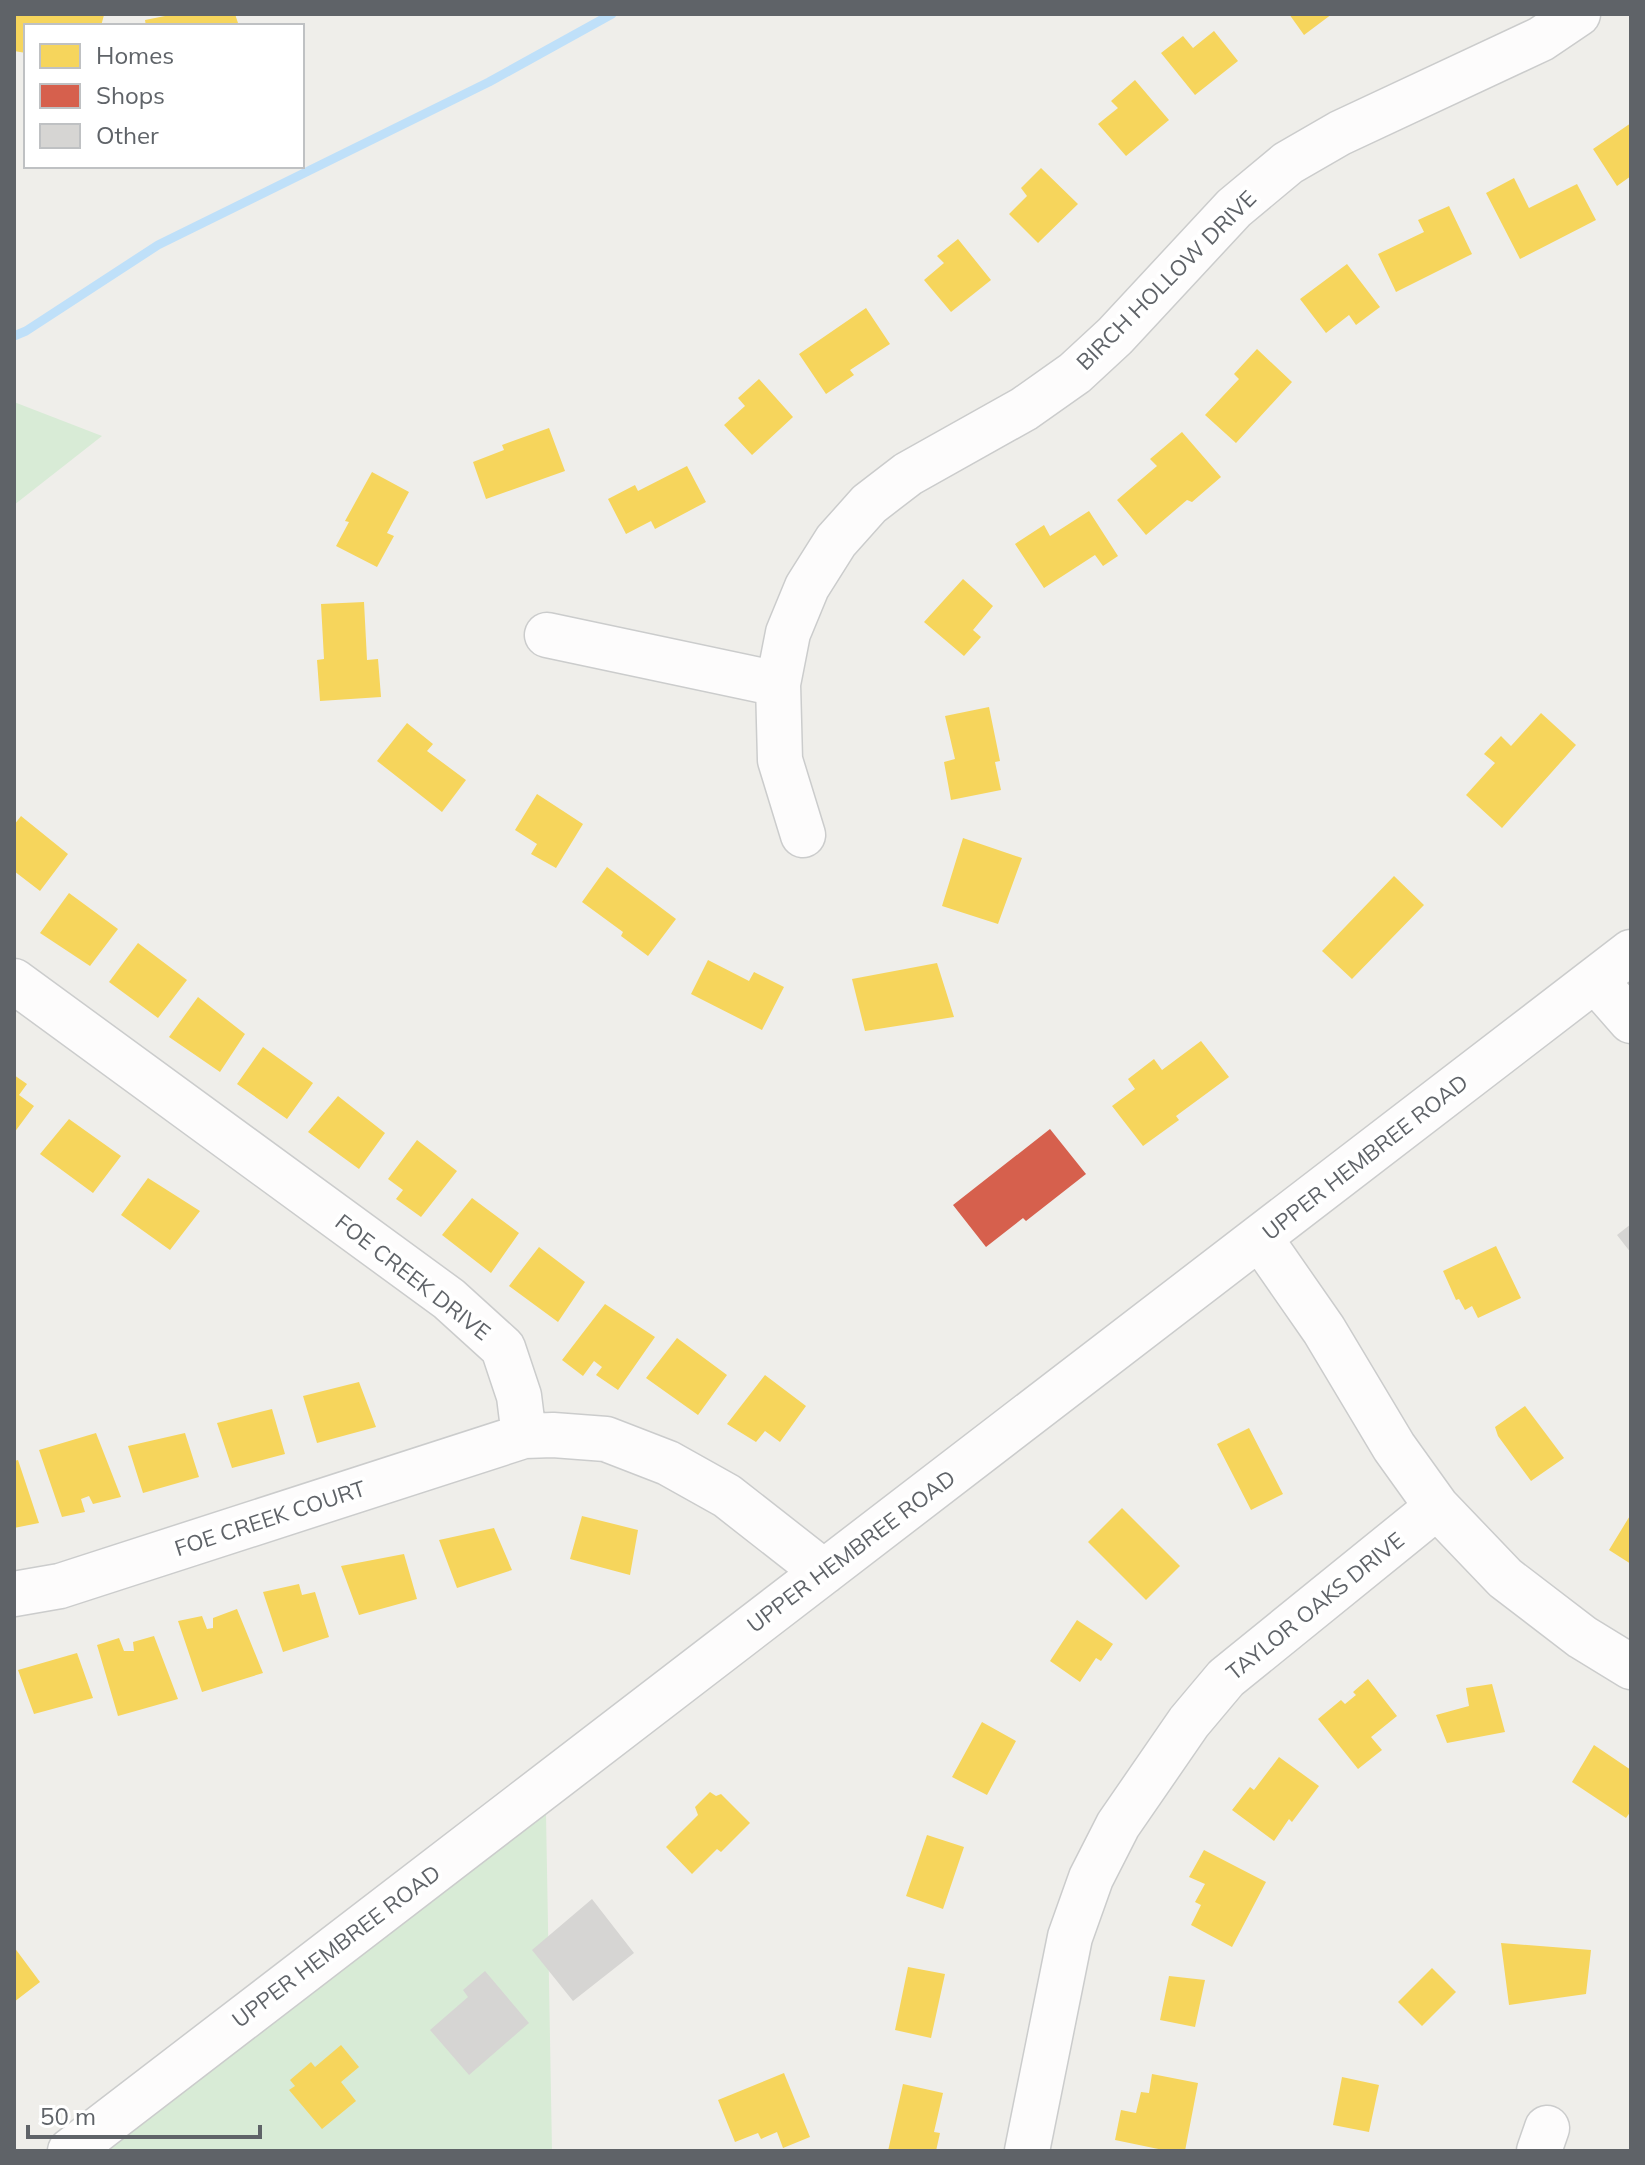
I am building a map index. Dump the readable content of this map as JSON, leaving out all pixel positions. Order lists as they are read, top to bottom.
{
  "streets": {
    "street": [
      "BIRCH HOLLOW DRIVE",
      "UPPER HEMBREE ROAD",
      "FOE CREEK DRIVE",
      "FOE CREEK COURT",
      "TAYLOR OAKS DRIVE"
    ]
  },
  "crossings": [
    ["FOE CREEK DRIVE", "FOE CREEK COURT"]
  ],
  "legend": ["Homes", "Shops", "Other"],
  "scale_bar": "50 m"
}
